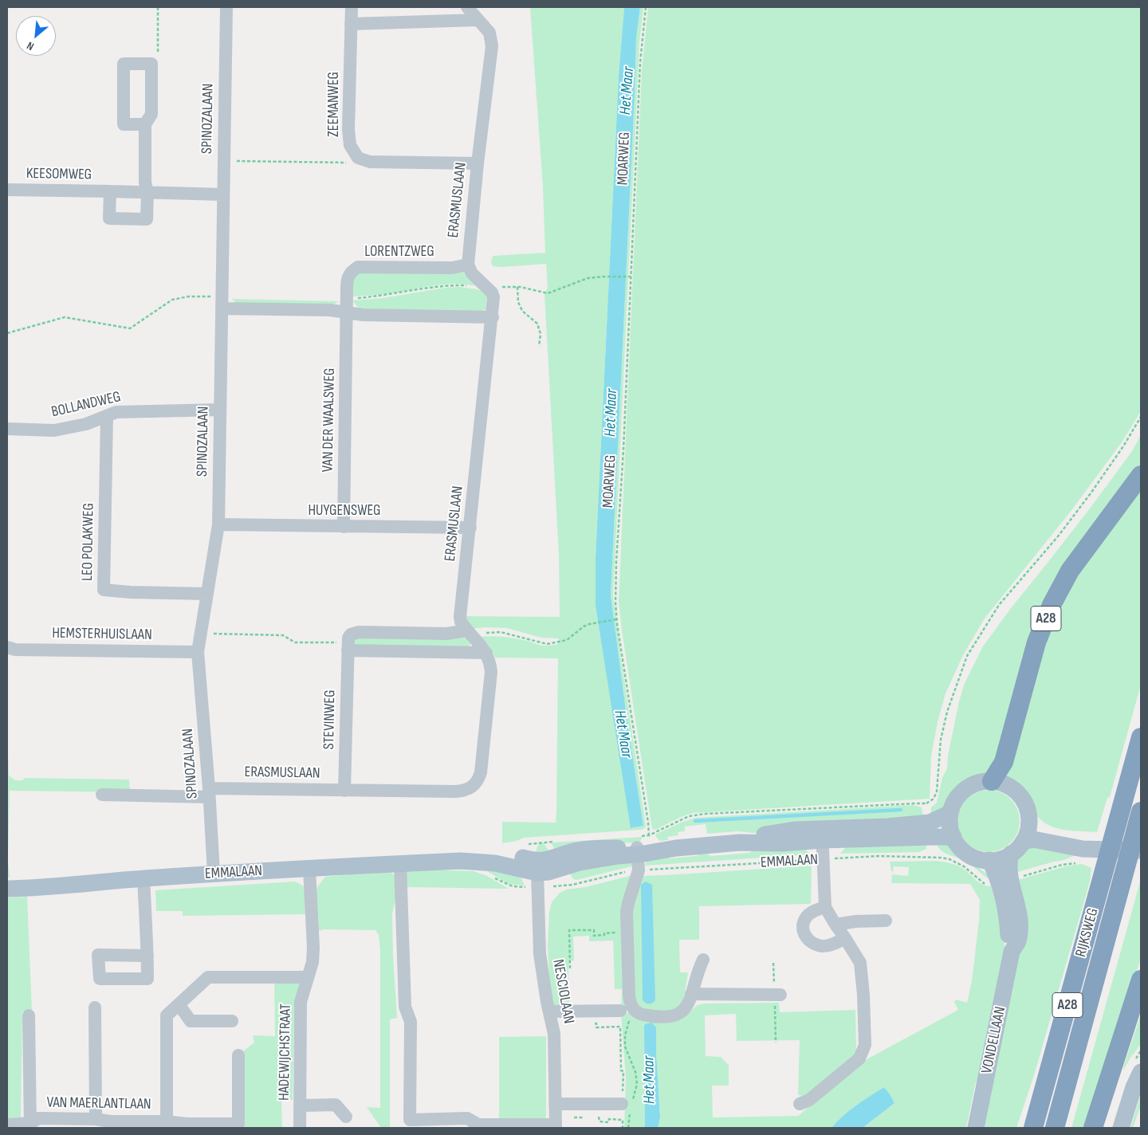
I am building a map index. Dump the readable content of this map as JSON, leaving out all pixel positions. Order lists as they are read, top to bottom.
{
  "streets": {
    "highway": ["A28", "RIJKSWEG"],
    "main road": ["EMMALAAN", "VONDELLAAN"],
    "street": [
      "ZEEMANWEG",
      "SPINOZALAAN",
      "KEESOMWEG",
      "ERASMUSLAAN",
      "LORENTZWEG",
      "BOLLANDWEG",
      "VAN DER WAALSWEG",
      "HUYGENSWEG",
      "LEO POLAKWEG",
      "HEMSTERHUISLAAN",
      "STEVINWEG",
      "NESCIOLAAN",
      "HADEWIJCHSTRAAT",
      "VAN MAERLANTLAAN"
    ],
    "path": ["MOARWEG"]
  },
  "crossings": [
    ["SPINOZALAAN", "KEESOMWEG"],
    ["SPINOZALAAN", "ERASMUSLAAN"],
    ["SPINOZALAAN", "BOLLANDWEG"],
    ["SPINOZALAAN", "HUYGENSWEG"],
    ["SPINOZALAAN", "LEO POLAKWEG"],
    ["SPINOZALAAN", "HEMSTERHUISLAAN"],
    ["SPINOZALAAN", "EMMALAAN"],
    ["ERASMUSLAAN", "LORENTZWEG"],
    ["ERASMUSLAAN", "HUYGENSWEG"],
    ["ERASMUSLAAN", "STEVINWEG"],
    ["LORENTZWEG", "VAN DER WAALSWEG"],
    ["BOLLANDWEG", "LEO POLAKWEG"],
    ["VAN DER WAALSWEG", "HUYGENSWEG"],
    ["A28", "EMMALAAN"],
    ["A28", "VONDELLAAN"],
    ["EMMALAAN", "NESCIOLAAN"],
    ["EMMALAAN", "VONDELLAAN"],
    ["EMMALAAN", "HADEWIJCHSTRAAT"],
    ["HADEWIJCHSTRAAT", "VAN MAERLANTLAAN"]
  ],
  "water": ["Het Maar"],
  "north": "bottom left"
}
